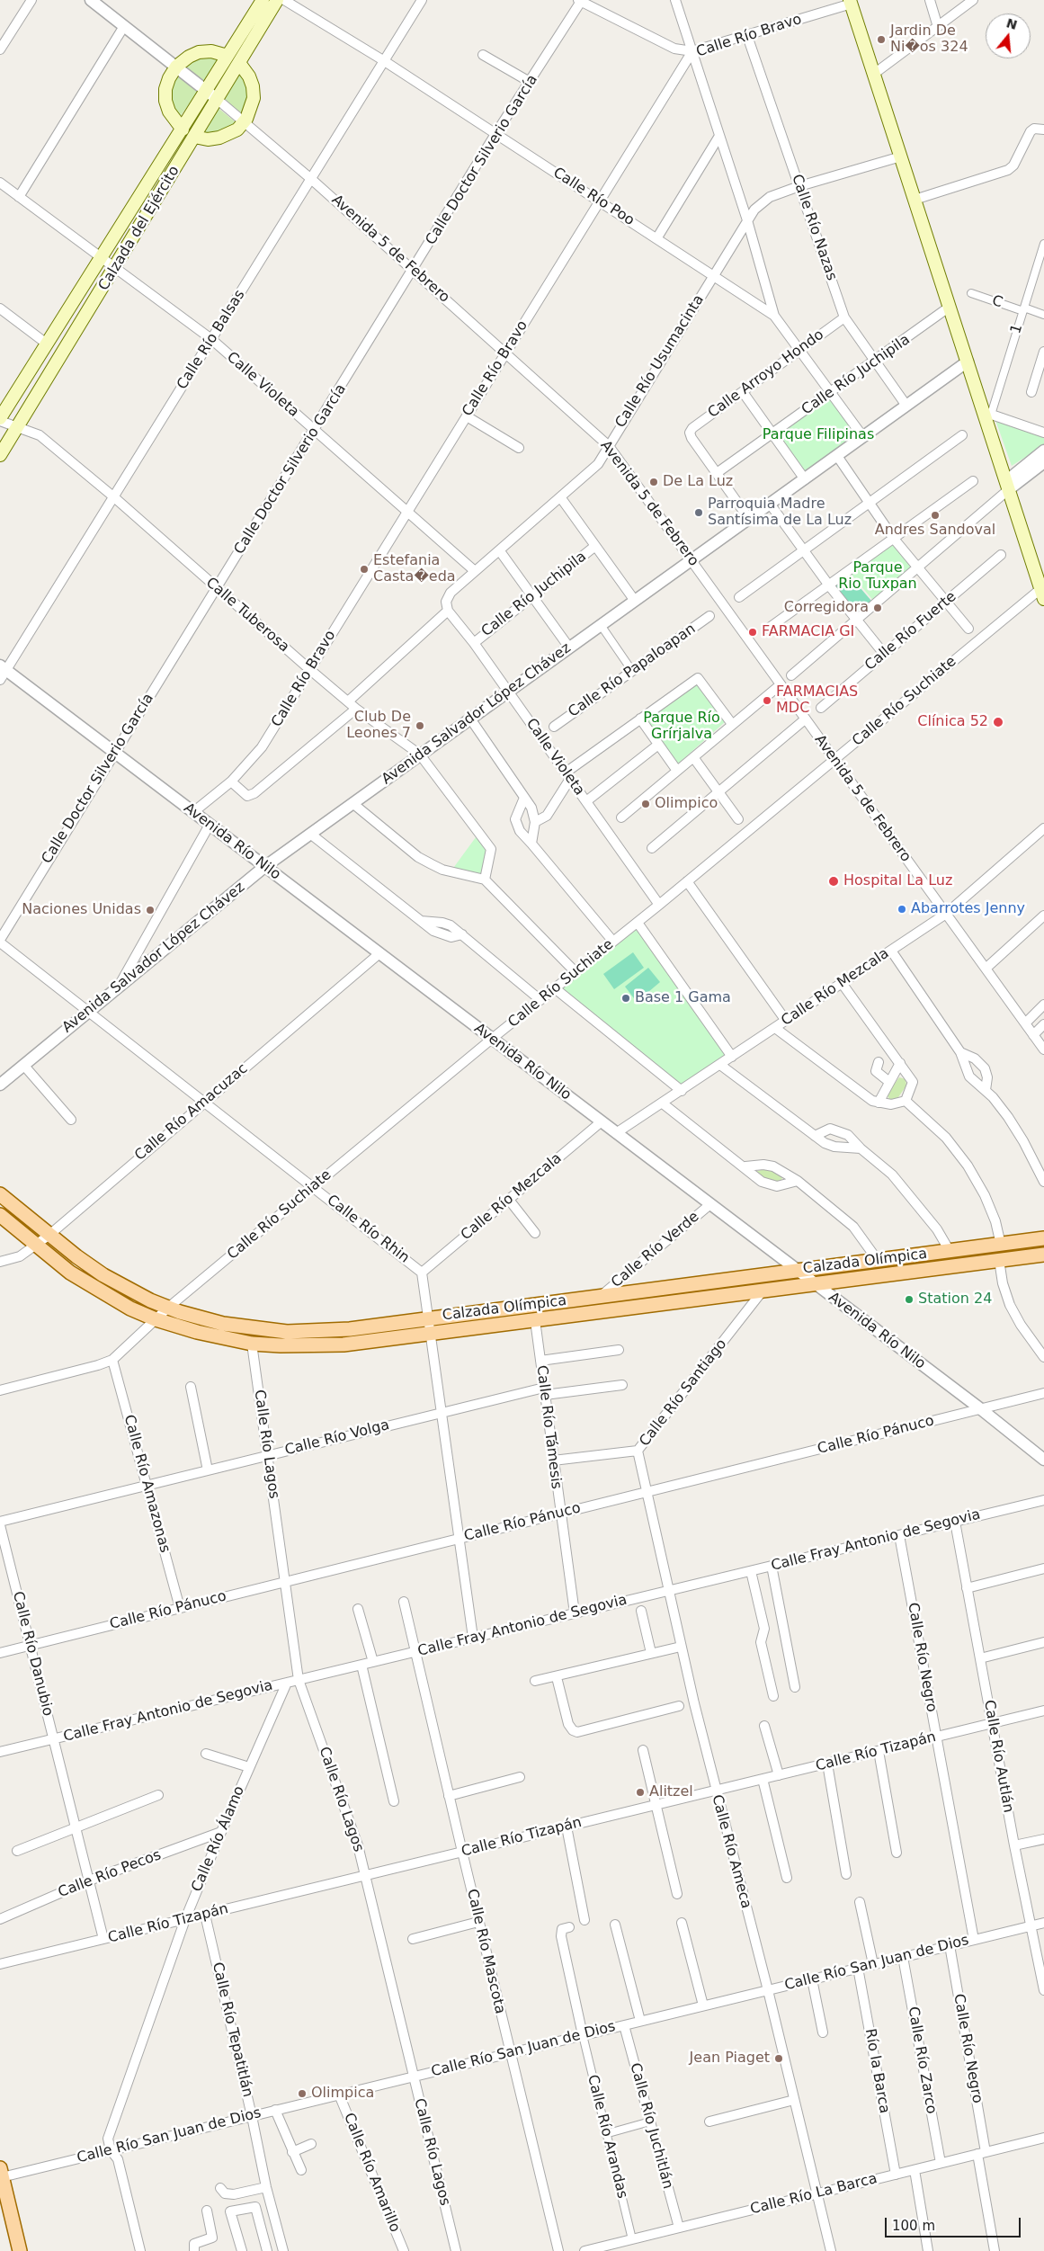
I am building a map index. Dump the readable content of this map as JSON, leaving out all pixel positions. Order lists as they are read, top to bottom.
{
  "streets": {
    "main road": ["Calzada del Ejército", "Calzada Olímpica"],
    "street": [
      "Calle Río Bravo",
      "Calle Doctor Silverio García",
      "Calle Río Poo",
      "Calle Río Nazas",
      "Avenida 5 de Febrero",
      "C",
      "1",
      "Calle Río Balsas",
      "Calle Río Usumacinta",
      "Calle Arroyo Hondo",
      "Calle Río Juchipila",
      "Calle Violeta",
      "Calle Tuberosa",
      "Calle Río Fuerte",
      "Calle Río Papaloapan",
      "Calle Río Suchiate",
      "Avenida Salvador López Chávez",
      "Avenida Río Nilo",
      "Calle Río Mezcala",
      "Calle Río Amacuzac",
      "Calle Río Rhin",
      "Calle Río Verde",
      "Calle Río Santiago",
      "Calle Río Támesis",
      "Calle Río Pánuco",
      "Calle Río Volga",
      "Calle Río Lagos",
      "Calle Río Amazonas",
      "Calle Fray Antonio de Segovia",
      "Calle Río Danubio",
      "Calle Río Negro",
      "Calle Río Tizapán",
      "Calle Río Autlán",
      "Calle Río Álamo",
      "Calle Río Ameca",
      "Calle Río Pecos",
      "Calle Río Mascota",
      "Calle Río San Juan de Dios",
      "Calle Río Tepatitlán",
      "Calle Río Zarco",
      "Río la Barca",
      "Calle Río Juchitlán",
      "Calle Río Arandas",
      "Calle Río Amarillo",
      "Calle Río La Barca"
    ]
  },
  "crossings": [
    ["Calle Río Bravo", "Calle Río Poo"],
    ["Calle Río Bravo", "Calle Río Nazas"],
    ["Calle Río Bravo", "Avenida 5 de Febrero"],
    ["Calle Río Bravo", "Calle Violeta"],
    ["Calle Río Bravo", "Calle Tuberosa"],
    ["Calle Río Bravo", "Avenida Río Nilo"],
    ["Calle Doctor Silverio García", "Calle Río Poo"],
    ["Calle Doctor Silverio García", "Avenida 5 de Febrero"],
    ["Calle Doctor Silverio García", "Calle Violeta"],
    ["Calle Doctor Silverio García", "Calle Tuberosa"],
    ["Calle Doctor Silverio García", "Avenida Río Nilo"],
    ["Calle Doctor Silverio García", "Calle Río Rhin"],
    ["Calle Río Poo", "Calle Río Balsas"],
    ["Calle Río Poo", "Calle Río Usumacinta"],
    ["Calle Río Poo", "Calle Arroyo Hondo"],
    ["Calle Río Poo", "Calle Río Juchipila"],
    ["Calle Río Poo", "Avenida Salvador López Chávez"],
    ["Calle Río Nazas", "Calle Río Usumacinta"],
    ["Calle Río Nazas", "Calle Arroyo Hondo"],
    ["Calle Río Nazas", "Calle Río Juchipila"],
    ["Calle Río Nazas", "Avenida Salvador López Chávez"],
    ["Calzada del Ejército", "Avenida 5 de Febrero"],
    ["Calzada del Ejército", "Calle Violeta"],
    ["Calzada del Ejército", "Calle Tuberosa"],
    ["Avenida 5 de Febrero", "Calle Río Balsas"],
    ["Avenida 5 de Febrero", "Calle Río Usumacinta"],
    ["Avenida 5 de Febrero", "Calle Río Suchiate"],
    ["Avenida 5 de Febrero", "Avenida Salvador López Chávez"],
    ["Avenida 5 de Febrero", "Calle Río Mezcala"],
    ["C", "1"],
    ["Calle Río Balsas", "Calle Violeta"],
    ["Calle Río Balsas", "Calle Tuberosa"],
    ["Calle Río Balsas", "Avenida Río Nilo"],
    ["Calle Río Usumacinta", "Calle Violeta"],
    ["Calle Arroyo Hondo", "Calle Río Juchipila"],
    ["Calle Río Juchipila", "Calle Violeta"],
    ["Calle Violeta", "Calle Río Suchiate"],
    ["Calle Violeta", "Avenida Salvador López Chávez"],
    ["Calle Tuberosa", "Avenida Salvador López Chávez"],
    ["Calle Río Suchiate", "Avenida Río Nilo"],
    ["Calle Río Suchiate", "Calle Río Rhin"],
    ["Calle Río Suchiate", "Calzada Olímpica"],
    ["Calle Río Suchiate", "Calle Río Amazonas"],
    ["Avenida Salvador López Chávez", "Avenida Río Nilo"],
    ["Avenida Salvador López Chávez", "Calle Río Rhin"],
    ["Avenida Río Nilo", "Calle Río Mezcala"],
    ["Avenida Río Nilo", "Calle Río Amacuzac"],
    ["Avenida Río Nilo", "Calle Río Verde"],
    ["Avenida Río Nilo", "Calzada Olímpica"],
    ["Avenida Río Nilo", "Calle Río Pánuco"],
    ["Calle Río Mezcala", "Calle Río Rhin"],
    ["Calle Río Amacuzac", "Calle Río Rhin"],
    ["Calle Río Amacuzac", "Calzada Olímpica"],
    ["Calle Río Rhin", "Calzada Olímpica"],
    ["Calle Río Rhin", "Calle Río Pánuco"],
    ["Calle Río Rhin", "Calle Río Volga"],
    ["Calle Río Rhin", "Calle Fray Antonio de Segovia"],
    ["Calle Río Verde", "Calzada Olímpica"],
    ["Calzada Olímpica", "Calle Río Santiago"],
    ["Calzada Olímpica", "Calle Río Támesis"],
    ["Calzada Olímpica", "Calle Río Lagos"],
    ["Calle Río Santiago", "Calle Río Támesis"],
    ["Calle Río Santiago", "Calle Río Ameca"],
    ["Calle Río Támesis", "Calle Río Pánuco"],
    ["Calle Río Támesis", "Calle Río Volga"],
    ["Calle Río Támesis", "Calle Fray Antonio de Segovia"],
    ["Calle Río Pánuco", "Calle Río Lagos"],
    ["Calle Río Pánuco", "Calle Río Amazonas"],
    ["Calle Río Pánuco", "Calle Río Danubio"],
    ["Calle Río Pánuco", "Calle Río Ameca"],
    ["Calle Río Volga", "Calle Río Lagos"],
    ["Calle Río Volga", "Calle Río Amazonas"],
    ["Calle Río Lagos", "Calle Fray Antonio de Segovia"],
    ["Calle Río Lagos", "Calle Río Tizapán"],
    ["Calle Río Lagos", "Calle Río San Juan de Dios"],
    ["Calle Fray Antonio de Segovia", "Calle Río Danubio"],
    ["Calle Fray Antonio de Segovia", "Calle Río Negro"],
    ["Calle Fray Antonio de Segovia", "Calle Río Autlán"],
    ["Calle Fray Antonio de Segovia", "Calle Río Álamo"],
    ["Calle Fray Antonio de Segovia", "Calle Río Ameca"],
    ["Calle Fray Antonio de Segovia", "Calle Río Mascota"],
    ["Calle Río Danubio", "Calle Río Tizapán"],
    ["Calle Río Danubio", "Calle Río Pecos"],
    ["Calle Río Negro", "Calle Río Tizapán"],
    ["Calle Río Negro", "Calle Río San Juan de Dios"],
    ["Calle Río Negro", "Calle Río La Barca"],
    ["Calle Río Tizapán", "Calle Río Autlán"],
    ["Calle Río Tizapán", "Calle Río Álamo"],
    ["Calle Río Tizapán", "Calle Río Ameca"],
    ["Calle Río Tizapán", "Calle Río Mascota"],
    ["Calle Río Tizapán", "Calle Río Tepatitlán"],
    ["Calle Río Autlán", "Calle Río San Juan de Dios"],
    ["Calle Río Álamo", "Calle Río Pecos"],
    ["Calle Río Álamo", "Calle Río San Juan de Dios"],
    ["Calle Río Ameca", "Calle Río San Juan de Dios"],
    ["Calle Río Ameca", "Calle Río La Barca"],
    ["Calle Río Mascota", "Calle Río San Juan de Dios"],
    ["Calle Río San Juan de Dios", "Calle Río Tepatitlán"],
    ["Calle Río San Juan de Dios", "Calle Río Zarco"],
    ["Calle Río San Juan de Dios", "Río la Barca"],
    ["Calle Río San Juan de Dios", "Calle Río Juchitlán"],
    ["Calle Río San Juan de Dios", "Calle Río Arandas"],
    ["Calle Río San Juan de Dios", "Calle Río Amarillo"],
    ["Calle Río Zarco", "Calle Río La Barca"],
    ["Río la Barca", "Calle Río La Barca"],
    ["Calle Río Juchitlán", "Calle Río La Barca"],
    ["Calle Río Arandas", "Calle Río La Barca"]
  ],
  "parks": ["Parque Filipinas", "Parque Rio Tuxpan", "Parque Río Grírjalva"],
  "places": [
    "Jardin De Ni�os 324",
    "De La Luz",
    "Parroquia Madre Santísima de La Luz",
    "Andres Sandoval",
    "Estefania Casta�eda",
    "Corregidora",
    "FARMACIA GI",
    "FARMACIAS MDC",
    "Clínica 52",
    "Club De Leones 7",
    "Olimpico",
    "Hospital La Luz",
    "Abarrotes Jenny",
    "Naciones Unidas",
    "Base 1 Gama",
    "Station 24",
    "Alitzel",
    "Jean Piaget",
    "Olimpica"
  ],
  "scale_bar": "100 m",
  "north": "top"
}
